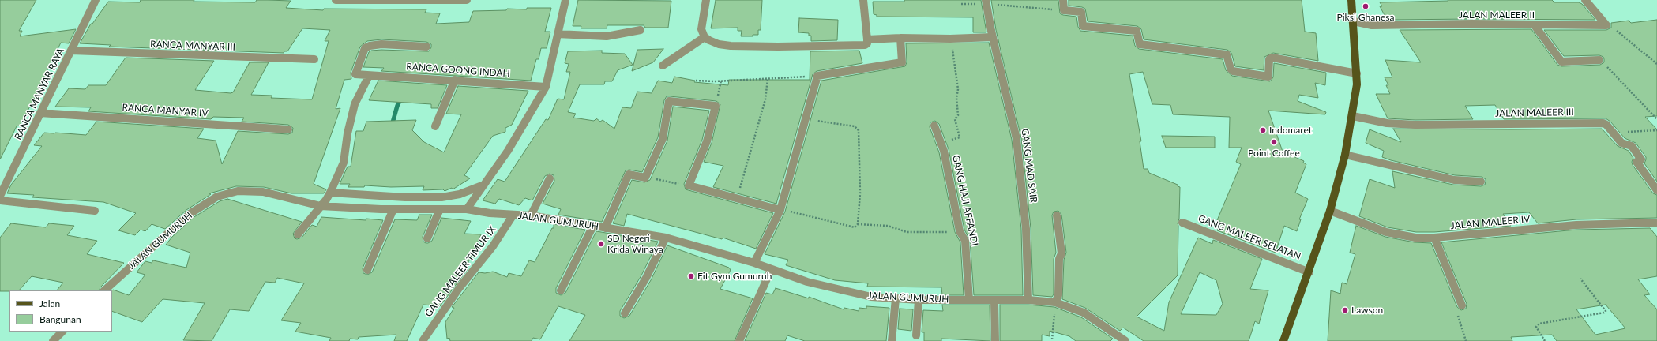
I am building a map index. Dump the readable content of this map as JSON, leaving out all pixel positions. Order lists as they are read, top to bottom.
{
  "streets": {
    "street": [
      "JALAN MALEER II",
      "RANCA MANYAR III",
      "RANCA GOONG INDAH",
      "RANCA MANYAR RAYA",
      "RANCA MANYAR IV",
      "JALAN MALEER III",
      "GANG MAD SAIR",
      "GANG HAJI AFFANDI",
      "JALAN GUMURUH",
      "JALAN MALEER IV",
      "GANG MALEER SELATAN",
      "GANG MALEER TIMUR IX"
    ]
  },
  "crossings": [
    ["RANCA MANYAR III", "RANCA MANYAR RAYA"],
    ["RANCA MANYAR RAYA", "RANCA MANYAR IV"],
    ["GANG MAD SAIR", "JALAN GUMURUH"],
    ["GANG HAJI AFFANDI", "JALAN GUMURUH"],
    ["JALAN GUMURUH", "GANG MALEER TIMUR IX"]
  ],
  "places": [
    "Piksi Ghanesa",
    "Indomaret",
    "Point Coffee",
    "SD Negeri Krida Winaya",
    "Fit Gym Gumuruh",
    "Lawson"
  ],
  "legend": ["Jalan", "Bangunan"]
}
